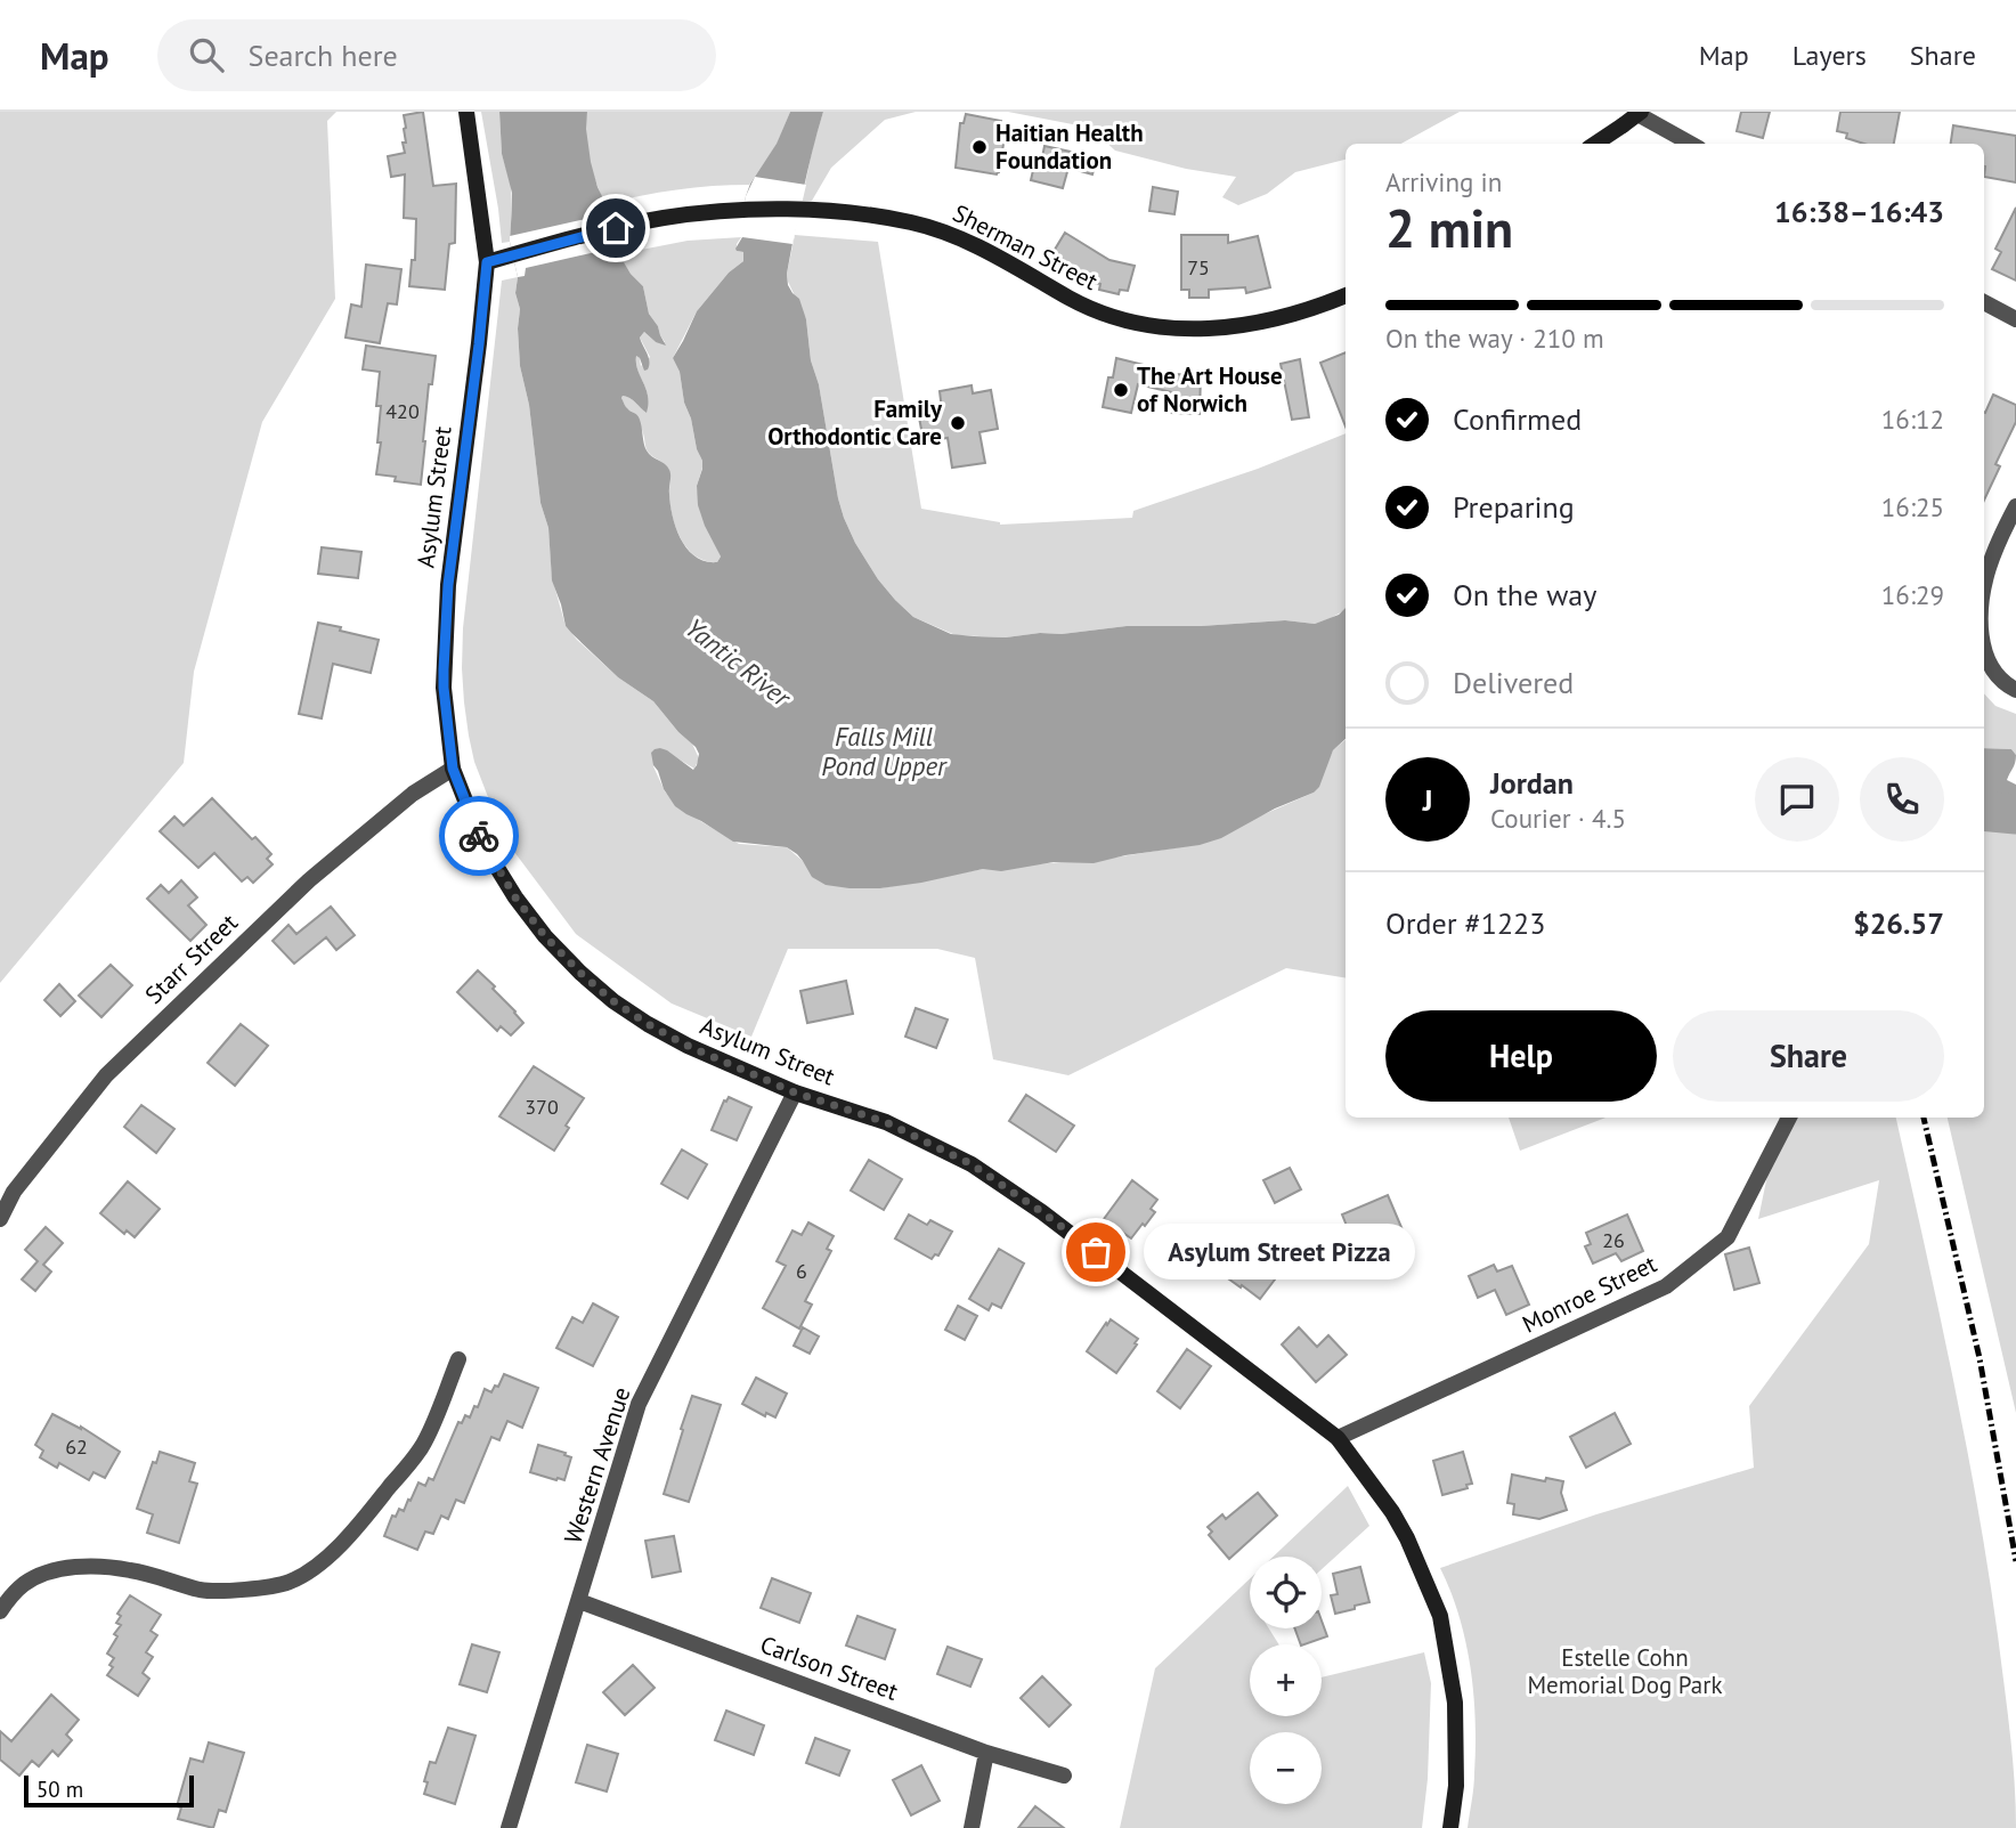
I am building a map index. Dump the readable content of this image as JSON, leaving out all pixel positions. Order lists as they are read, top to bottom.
{
  "streets": {
    "street": [
      "Sherman Street",
      "Asylum Street",
      "Starr Street",
      "Monroe Street",
      "Western Avenue",
      "Carlson Street"
    ]
  },
  "crossings": [
    ["Sherman Street", "Asylum Street"],
    ["Asylum Street", "Starr Street"],
    ["Asylum Street", "Monroe Street"],
    ["Asylum Street", "Western Avenue"],
    ["Western Avenue", "Carlson Street"]
  ],
  "water": ["Yantic River", "Falls Mill Pond Upper"],
  "parks": ["Estelle Cohn Memorial Dog Park"],
  "places": [
    "Haitian Health Foundation",
    "The Art House of Norwich",
    "Family Orthodontic Care",
    "Asylum Street Pizza"
  ],
  "house_numbers": [
    "75",
    "420",
    "370",
    "26",
    "6",
    "62"
  ],
  "scale_bar": "50 m",
  "page": {
    "header": "Map",
    "search": "Search here",
    "nav": ["Map", "Layers", "Share"],
    "heading": ["2 min", "Arriving in", "16:38–16:43"],
    "panel": [
      "Jordan",
      "Courier · 4.5",
      "Order #1223",
      "$26.57"
    ],
    "bar": "On the way · 210 m",
    "list": [
      ["Confirmed", "16:12"],
      ["Preparing", "16:25"],
      ["On the way", "16:29"],
      "Delivered"
    ],
    "round": "J",
    "buttons": ["Help", "Share"],
    "bubble": "Asylum Street Pizza",
    "map_buttons": ["+", "−"],
    "scale": "50 m"
  }
}
